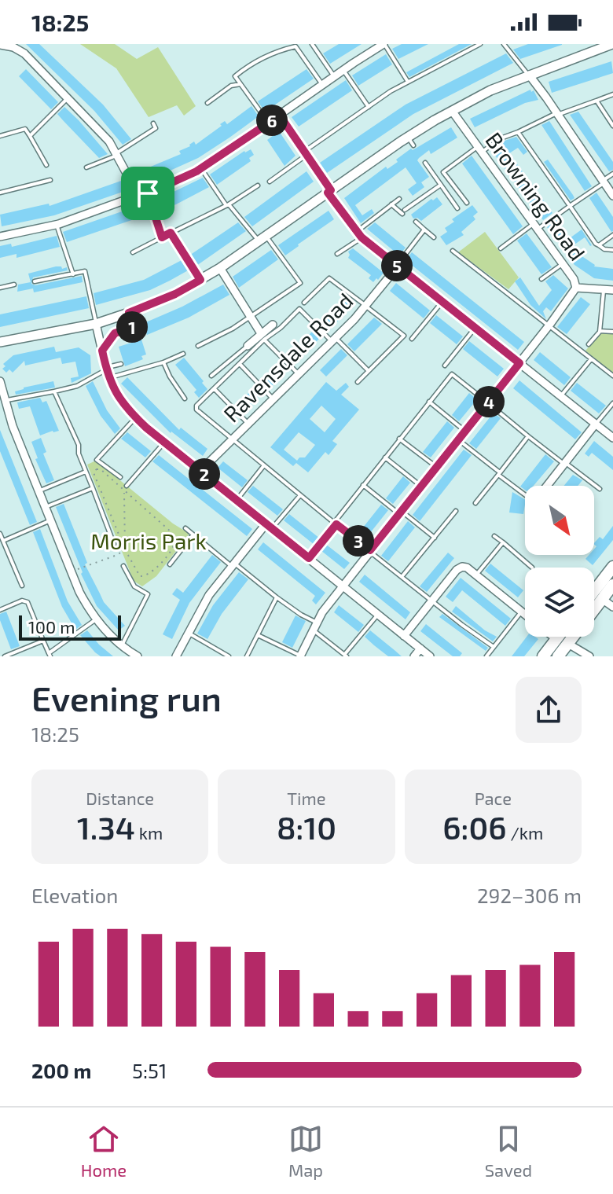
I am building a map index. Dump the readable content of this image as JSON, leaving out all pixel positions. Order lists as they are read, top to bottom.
{
  "streets": {
    "street": ["Browning Road", "Ravensdale Road"]
  },
  "parks": ["Morris Park"],
  "scale_bar": "100 m",
  "north": "bottom right",
  "page": {
    "status": "18:25",
    "pins": [
      "6",
      "5",
      "1",
      "4",
      "2",
      "3"
    ],
    "scale": "100 m",
    "heading": ["Evening run", "18:25"],
    "stats": [
      ["Distance", "1.34 km"],
      ["Time", "8:10"],
      ["Pace", "6:06 /km"]
    ],
    "chart": ["Elevation", "292–306 m"],
    "list": [
      {
        "name": "200 m",
        "note": "5:51"
      }
    ],
    "tabs": ["Home", "Map", "Saved"]
  }
}
